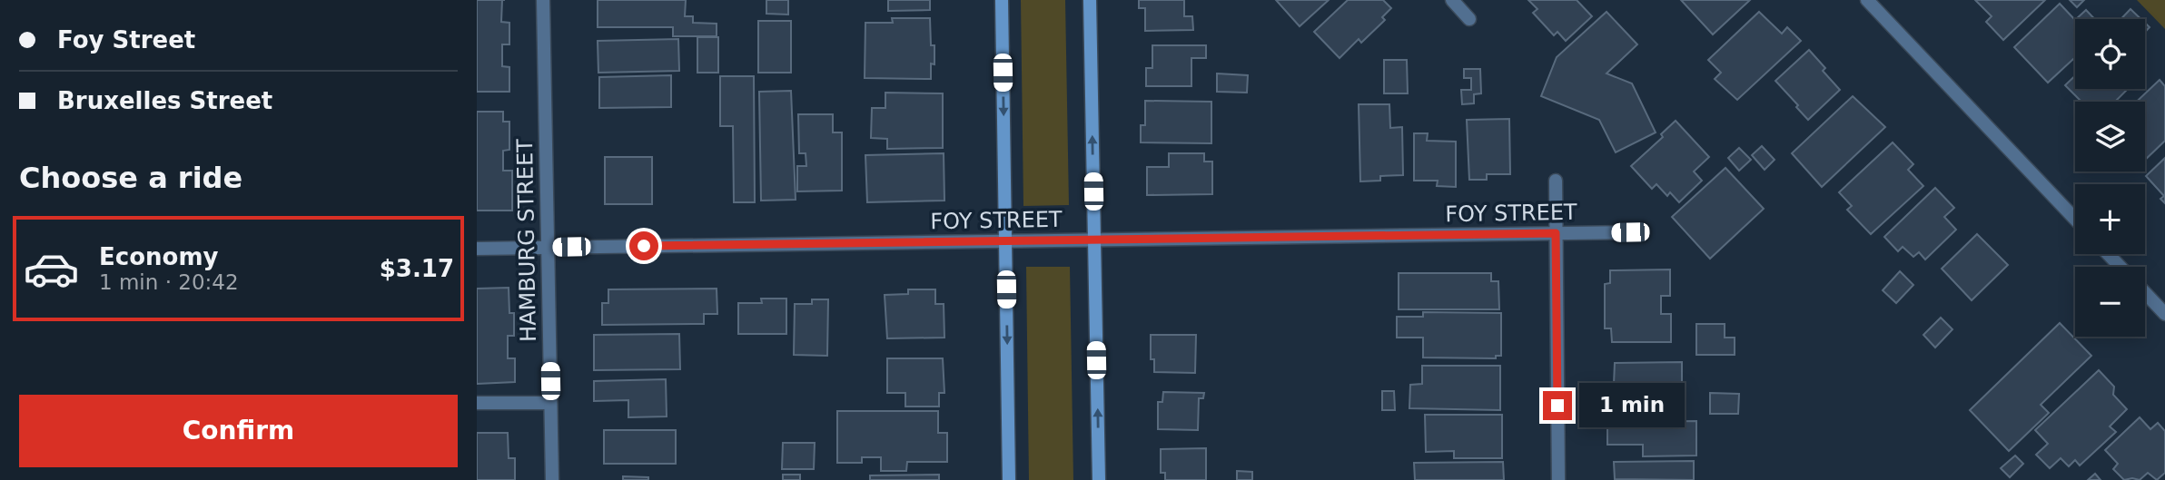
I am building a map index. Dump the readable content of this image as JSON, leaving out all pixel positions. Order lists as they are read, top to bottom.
{
  "streets": {
    "street": ["FOY STREET", "HAMBURG STREET"]
  },
  "crossings": [
    ["FOY STREET", "HAMBURG STREET"]
  ],
  "page": {
    "banner": ["Foy Street", "Bruxelles Street"],
    "map_buttons": ["+", "−"],
    "heading": "Choose a ride",
    "list": [
      {
        "name": "Economy",
        "note": "1 min · 20:42",
        "value": "$3.17"
      }
    ],
    "buttons": "Confirm",
    "bubble": "1 min"
  }
}
